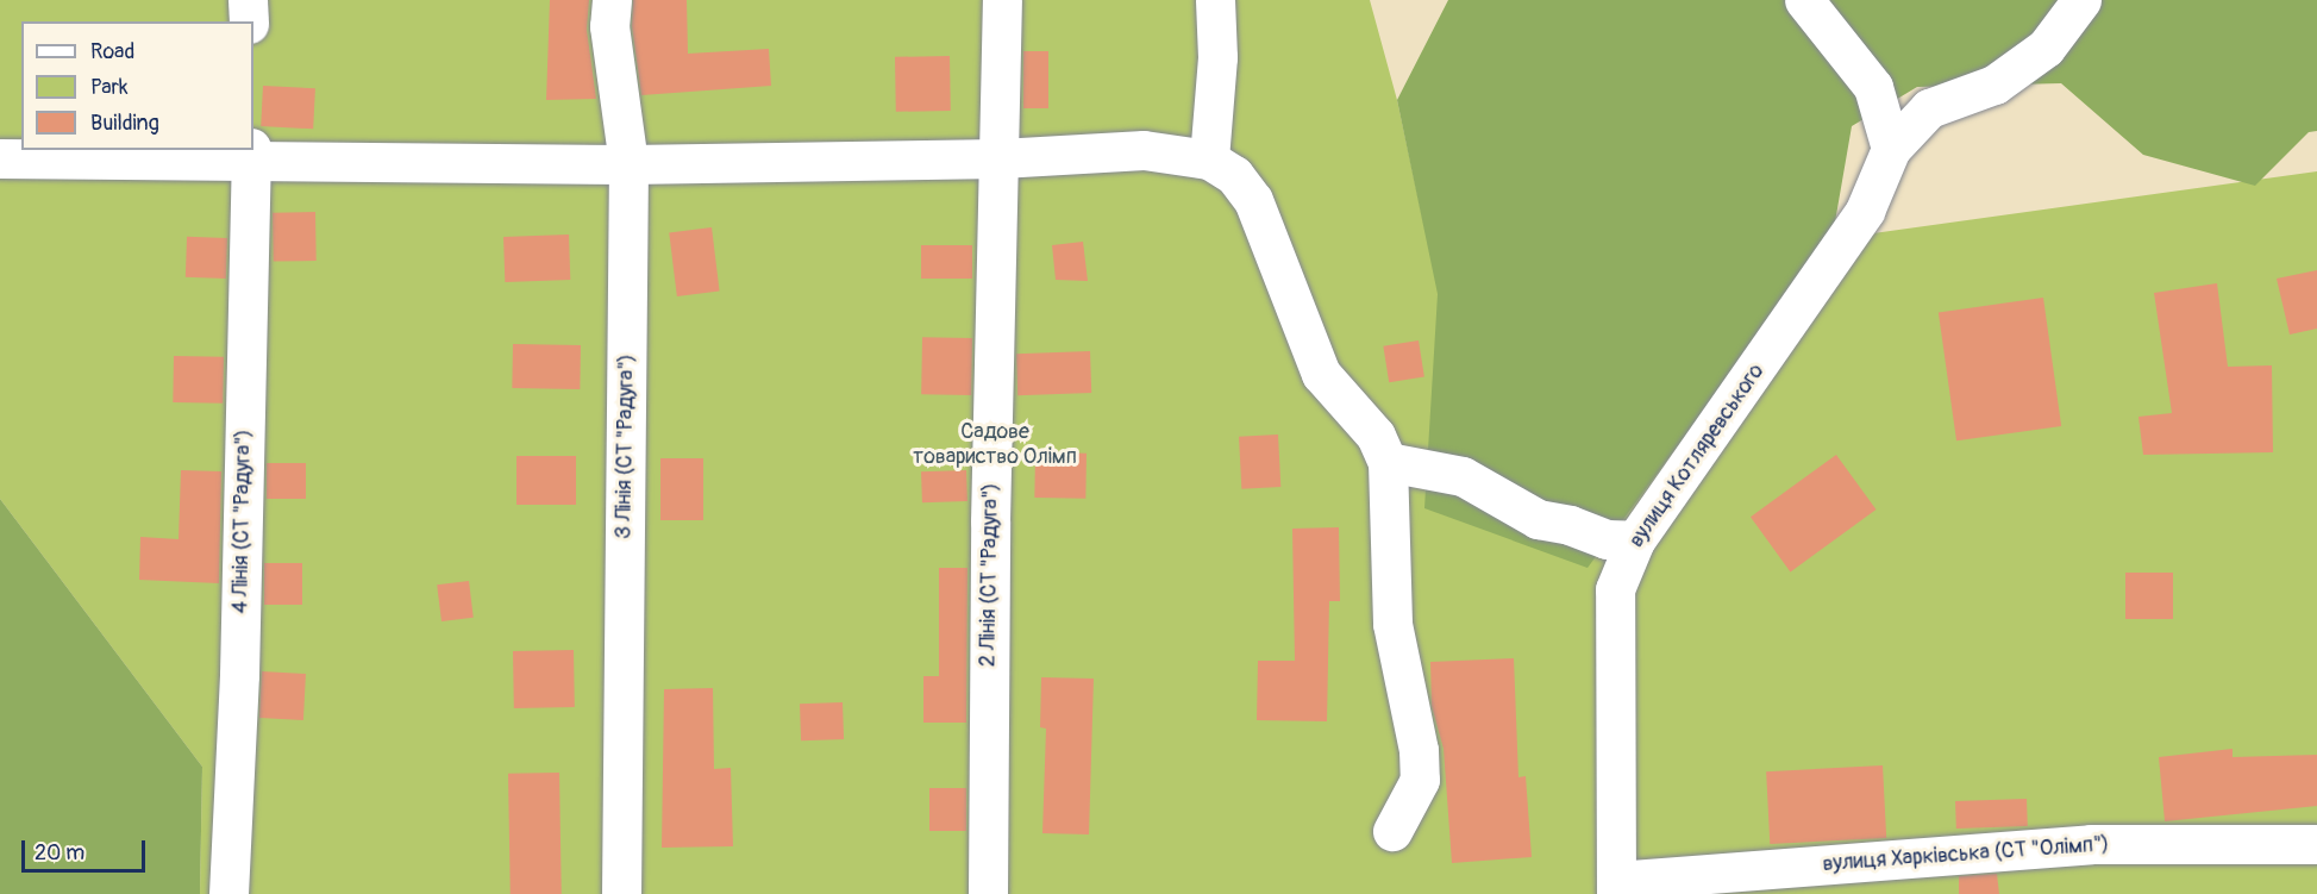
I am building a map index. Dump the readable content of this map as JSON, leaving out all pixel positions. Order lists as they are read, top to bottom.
{
  "streets": {
    "street": [
      "З Лінія (СТ \"Радуга\")",
      "вулиця Котляревського",
      "4 Лінія (СТ \"Радуга\")",
      "2 Лінія (СТ \"Радуга\")",
      "вулиця Харківська (СТ \"Олімп\")"
    ]
  },
  "crossings": [
    ["вулиця Котляревського", "вулиця Харківська (СТ \"Олімп\")"]
  ],
  "parks": ["Садове товариство Олімп"],
  "legend": ["Road", "Park", "Building"],
  "scale_bar": "20 m"
}
